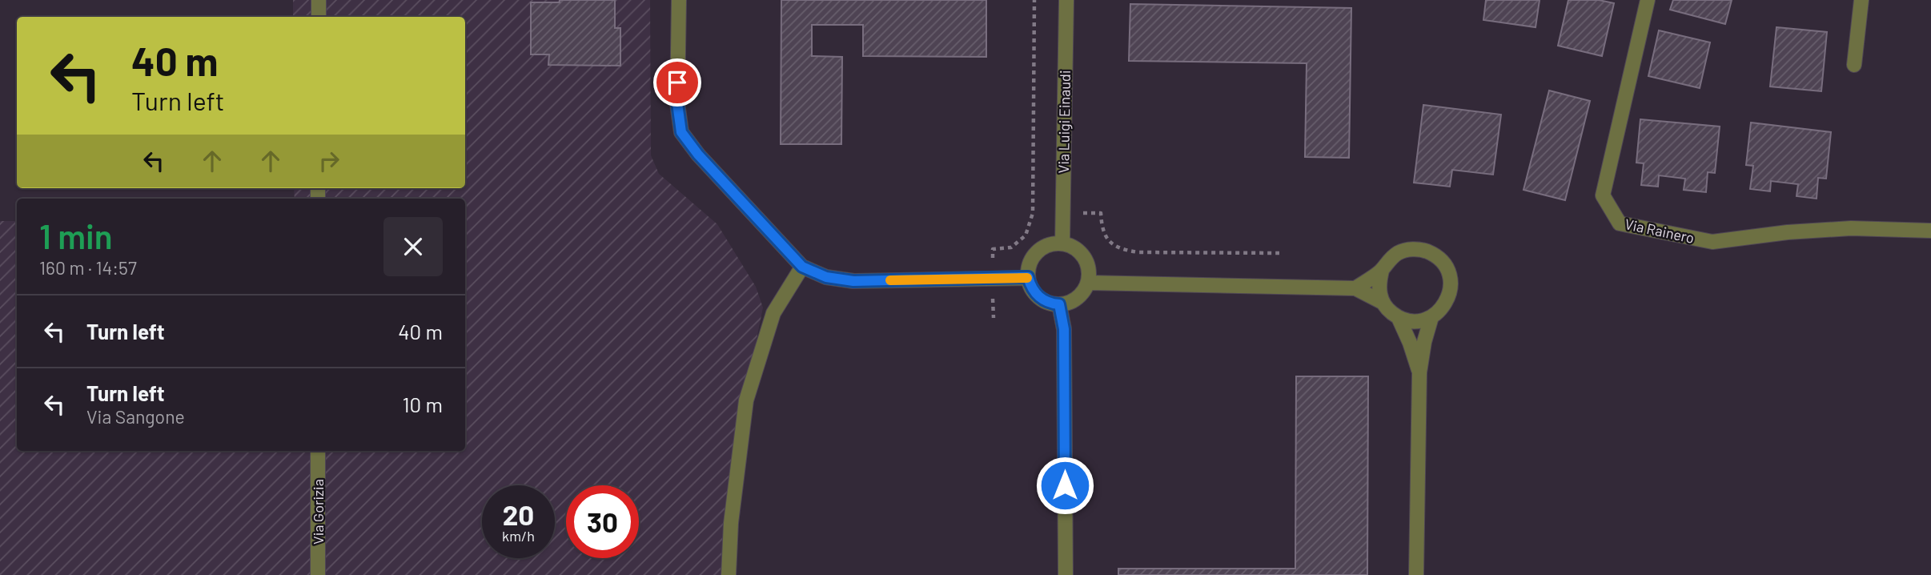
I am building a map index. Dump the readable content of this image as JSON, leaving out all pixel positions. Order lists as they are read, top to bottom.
{
  "streets": {
    "street": ["Via Luigi Einaudi", "Via Rainero", "Via Gorizia"]
  },
  "page": {
    "turn": ["40 m", "Turn left"],
    "heading": ["1 min", "160 m · 14:57"],
    "list": [
      {
        "name": "Turn left",
        "value": "40 m"
      },
      {
        "name": "Turn left",
        "note": "Via Sangone",
        "value": "10 m"
      }
    ],
    "speed": "20 km/h",
    "limit": "30"
  }
}
